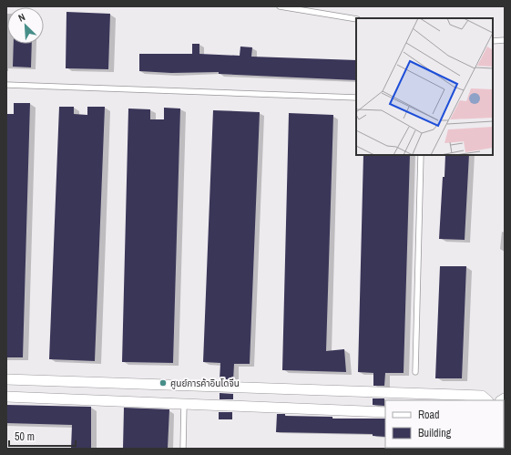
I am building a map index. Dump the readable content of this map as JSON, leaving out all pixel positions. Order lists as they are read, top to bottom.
{
  "places": ["ศูนย์การค้าอินโดจีน"],
  "legend": ["Road", "Building"],
  "scale_bar": "50 m",
  "north": "top left"
}
